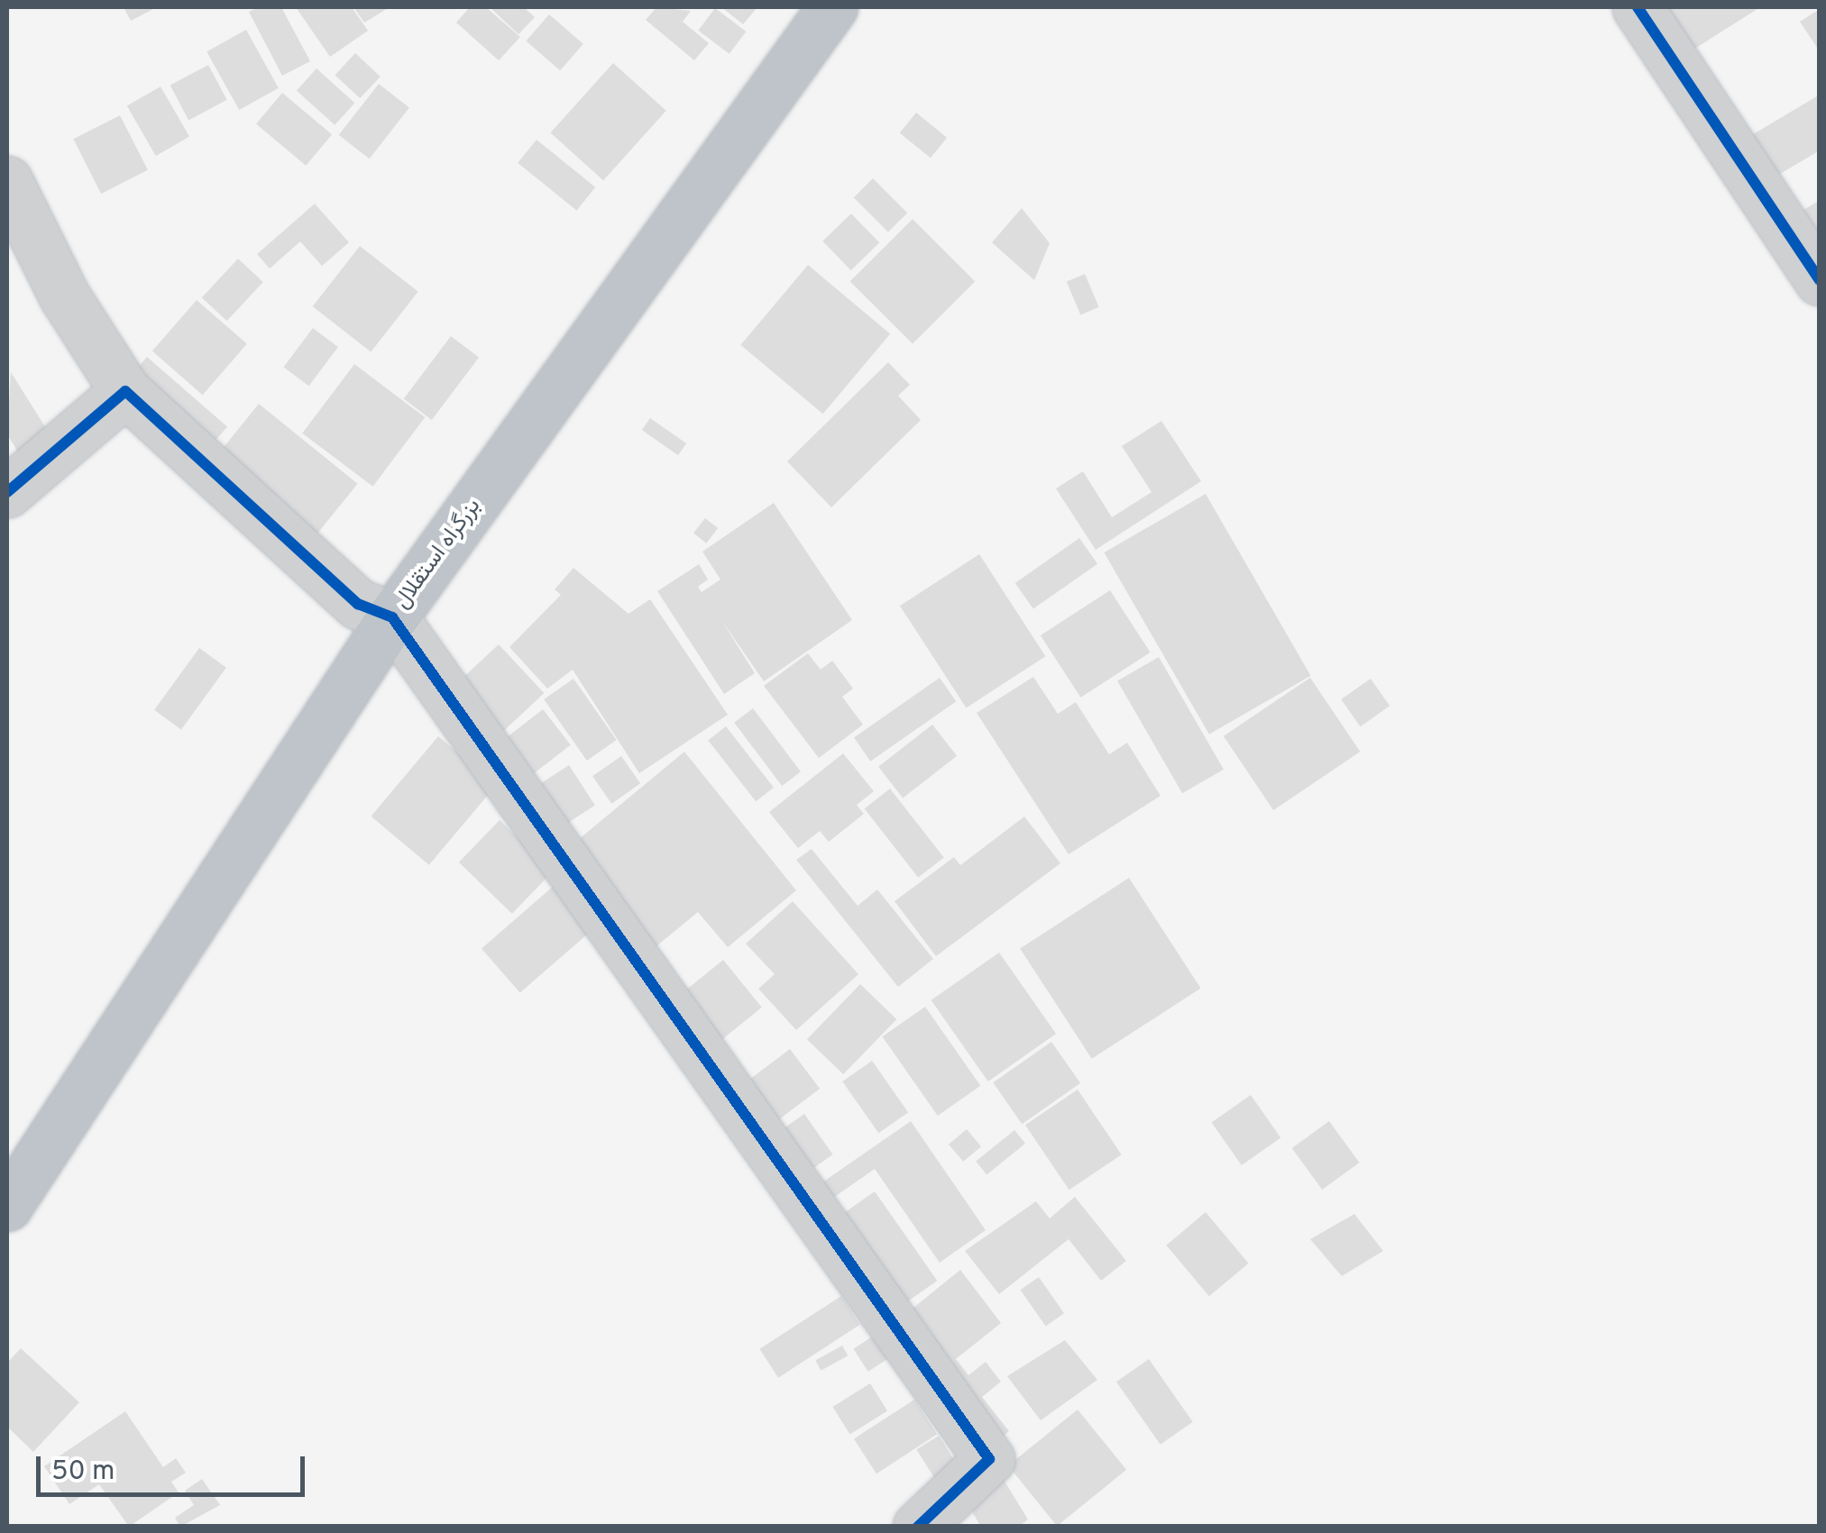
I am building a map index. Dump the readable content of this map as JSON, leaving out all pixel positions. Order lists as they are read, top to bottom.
{
  "streets": {
    "highway": ["بزرگراه استقلال"]
  },
  "scale_bar": "50 m"
}
